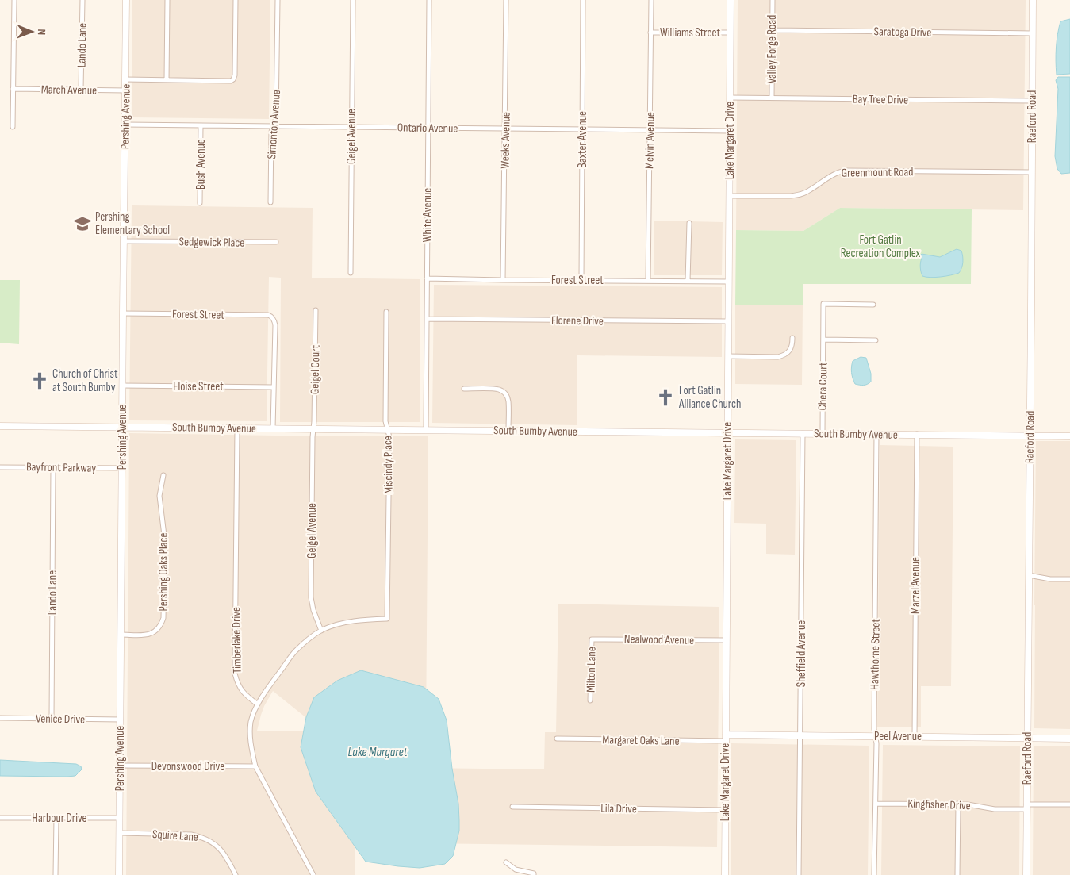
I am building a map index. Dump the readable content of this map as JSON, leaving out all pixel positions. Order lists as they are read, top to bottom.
{
  "streets": {
    "street": [
      "Saratoga Drive",
      "Williams Street",
      "Lando Lane",
      "Valley Forge Road",
      "March Avenue",
      "Bay Tree Drive",
      "Pershing Avenue",
      "Raeford Road",
      "Simonton Avenue",
      "Ontario Avenue",
      "Geigel Avenue",
      "Baxter Avenue",
      "Weeks Avenue",
      "Melvin Avenue",
      "Lake Margaret Drive",
      "Bush Avenue",
      "Greenmount Road",
      "White Avenue",
      "Sedgewick Place",
      "Forest Street",
      "Florene Drive",
      "Geigel Court",
      "Eloise Street",
      "Chera Court",
      "South Bumby Avenue",
      "Miscindy Place",
      "Bayfront Parkway",
      "Pershing Oaks Place",
      "Marzel Avenue",
      "Nealwood Avenue",
      "Timberlake Drive",
      "Sheffield Avenue",
      "Hawthorne Street",
      "Milton Lane",
      "Venice Drive",
      "Peel Avenue",
      "Margaret Oaks Lane",
      "Devonswood Drive",
      "Kingfisher Drive",
      "Lila Drive",
      "Harbour Drive",
      "Squire Lane"
    ]
  },
  "crossings": [
    ["Saratoga Drive", "Valley Forge Road"],
    ["Saratoga Drive", "Raeford Road"],
    ["Williams Street", "Melvin Avenue"],
    ["Williams Street", "Lake Margaret Drive"],
    ["Lando Lane", "March Avenue"],
    ["Lando Lane", "Bayfront Parkway"],
    ["Lando Lane", "Venice Drive"],
    ["Valley Forge Road", "Bay Tree Drive"],
    ["March Avenue", "Pershing Avenue"],
    ["Bay Tree Drive", "Raeford Road"],
    ["Bay Tree Drive", "Lake Margaret Drive"],
    ["Pershing Avenue", "Ontario Avenue"],
    ["Pershing Avenue", "Sedgewick Place"],
    ["Pershing Avenue", "Forest Street"],
    ["Pershing Avenue", "Eloise Street"],
    ["Pershing Avenue", "South Bumby Avenue"],
    ["Pershing Avenue", "Bayfront Parkway"],
    ["Pershing Avenue", "Pershing Oaks Place"],
    ["Pershing Avenue", "Venice Drive"],
    ["Pershing Avenue", "Devonswood Drive"],
    ["Pershing Avenue", "Harbour Drive"],
    ["Pershing Avenue", "Squire Lane"],
    ["Raeford Road", "Greenmount Road"],
    ["Raeford Road", "South Bumby Avenue"],
    ["Raeford Road", "Peel Avenue"],
    ["Raeford Road", "Kingfisher Drive"],
    ["Simonton Avenue", "Ontario Avenue"],
    ["Ontario Avenue", "Geigel Avenue"],
    ["Ontario Avenue", "Baxter Avenue"],
    ["Ontario Avenue", "Weeks Avenue"],
    ["Ontario Avenue", "Melvin Avenue"],
    ["Ontario Avenue", "Lake Margaret Drive"],
    ["Ontario Avenue", "Bush Avenue"],
    ["Ontario Avenue", "White Avenue"],
    ["Geigel Avenue", "Geigel Court"],
    ["Geigel Avenue", "South Bumby Avenue"],
    ["Geigel Avenue", "Miscindy Place"],
    ["Baxter Avenue", "Forest Street"],
    ["Weeks Avenue", "Forest Street"],
    ["Melvin Avenue", "Forest Street"],
    ["Lake Margaret Drive", "Greenmount Road"],
    ["Lake Margaret Drive", "Forest Street"],
    ["Lake Margaret Drive", "Florene Drive"],
    ["Lake Margaret Drive", "South Bumby Avenue"],
    ["Lake Margaret Drive", "Nealwood Avenue"],
    ["Lake Margaret Drive", "Peel Avenue"],
    ["Lake Margaret Drive", "Margaret Oaks Lane"],
    ["Lake Margaret Drive", "Lila Drive"],
    ["White Avenue", "Forest Street"],
    ["White Avenue", "Florene Drive"],
    ["White Avenue", "South Bumby Avenue"],
    ["Forest Street", "Eloise Street"],
    ["Geigel Court", "South Bumby Avenue"],
    ["Chera Court", "South Bumby Avenue"],
    ["South Bumby Avenue", "Miscindy Place"],
    ["South Bumby Avenue", "Marzel Avenue"],
    ["South Bumby Avenue", "Timberlake Drive"],
    ["South Bumby Avenue", "Sheffield Avenue"],
    ["South Bumby Avenue", "Hawthorne Street"],
    ["Marzel Avenue", "Peel Avenue"],
    ["Nealwood Avenue", "Milton Lane"],
    ["Sheffield Avenue", "Peel Avenue"],
    ["Hawthorne Street", "Peel Avenue"],
    ["Hawthorne Street", "Kingfisher Drive"]
  ],
  "water": ["Lake Margaret"],
  "parks": ["Fort Gatlin Recreation Complex"],
  "places": {
    "school or university": ["Pershing Elementary School"],
    "church": ["Church of Christ at South Bumby", "Fort Gatlin Alliance Church"]
  },
  "north": "right"
}
